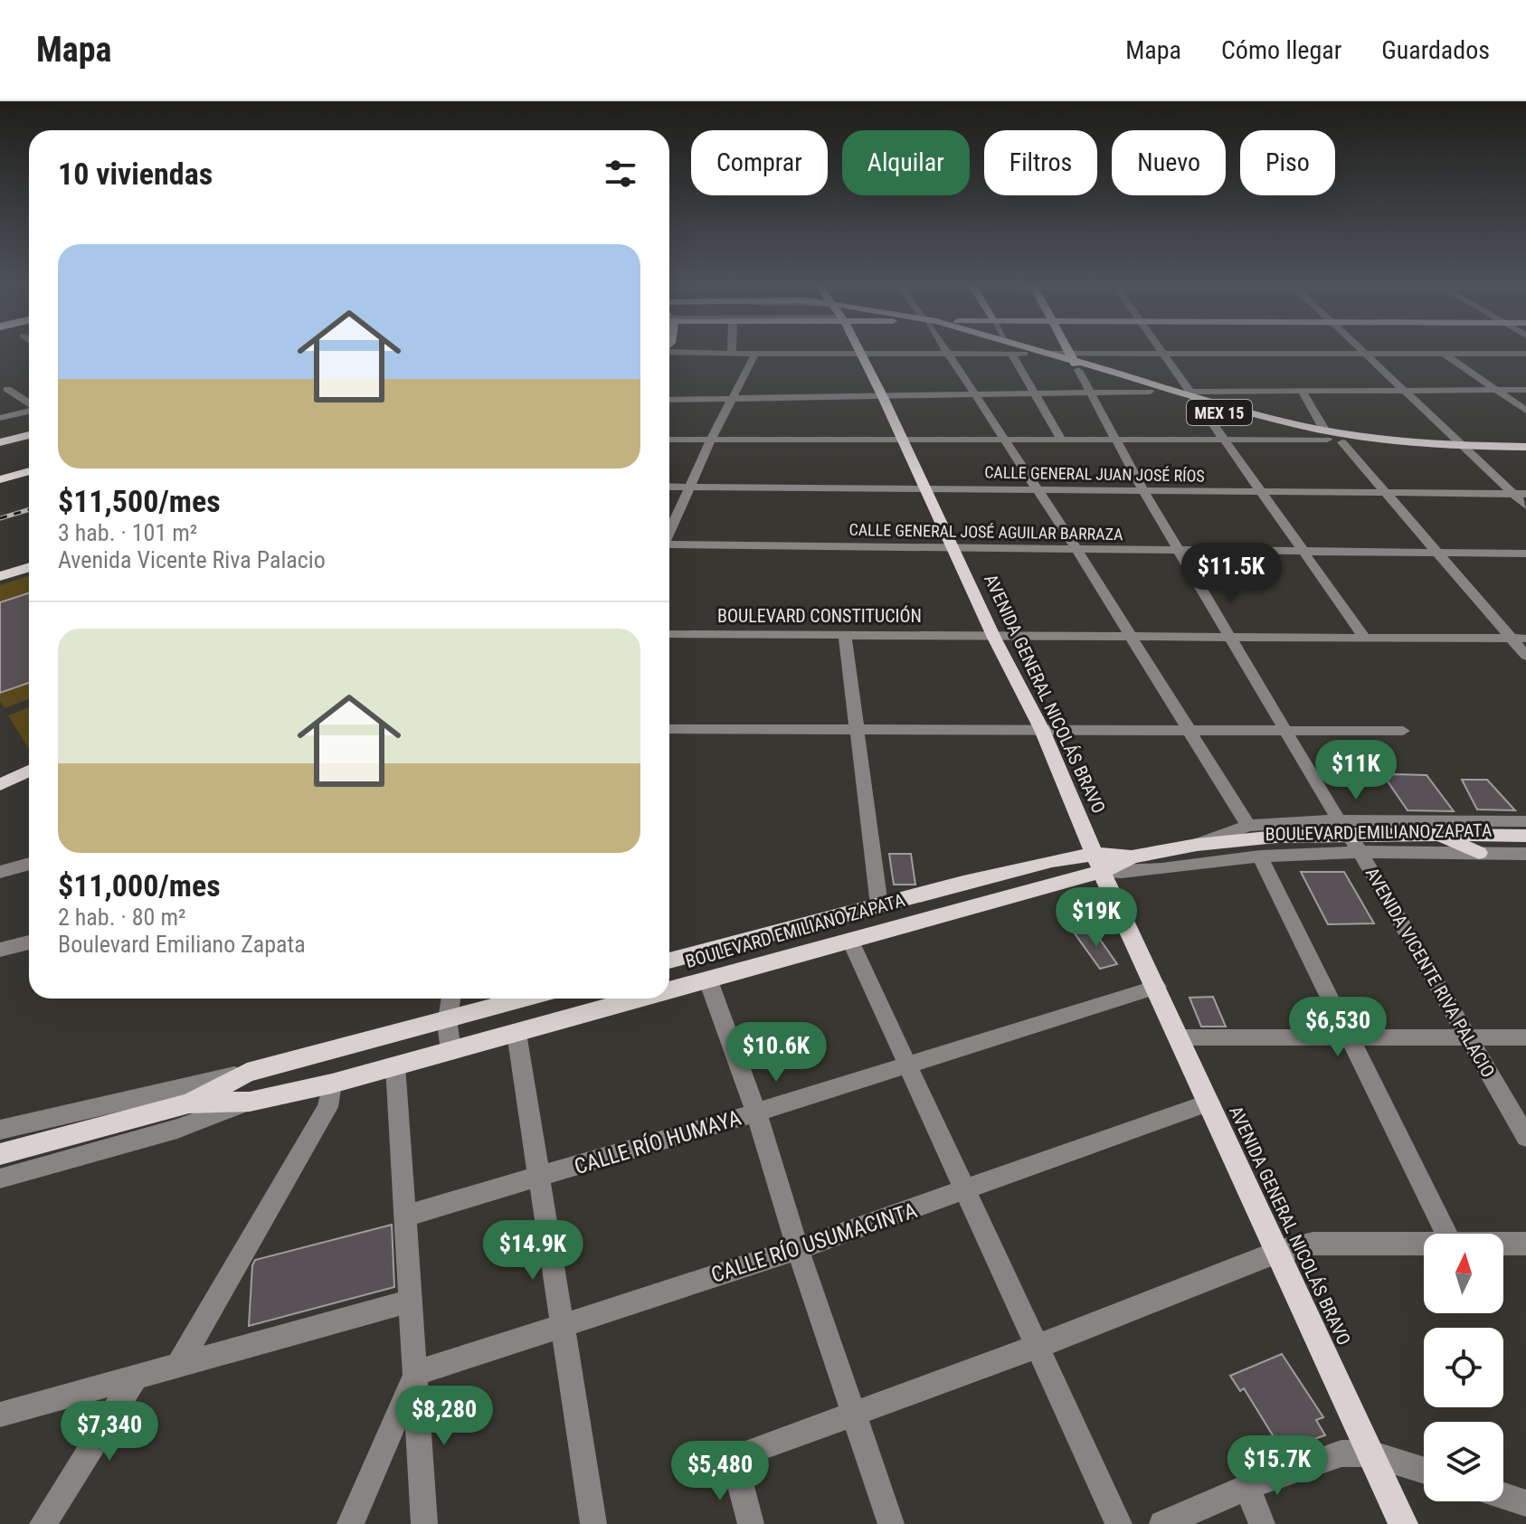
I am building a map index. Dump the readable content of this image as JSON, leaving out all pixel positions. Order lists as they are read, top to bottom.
{
  "streets": {
    "main road": [
      "MEX 15",
      "AVENIDA GENERAL NICOLÁS BRAVO",
      "BOULEVARD EMILIANO ZAPATA",
      "AVENIDA VICENTE RIVA PALACIO"
    ],
    "street": [
      "CALLE GENERAL JUAN JOSÉ RÍOS",
      "CALLE GENERAL JOSÉ AGUILAR BARRAZA",
      "BOULEVARD CONSTITUCIÓN",
      "CALLE RÍO HUMAYA",
      "CALLE RÍO USUMACINTA"
    ]
  },
  "crossings": [
    ["MEX 15", "AVENIDA VICENTE RIVA PALACIO"],
    ["CALLE GENERAL JUAN JOSÉ RÍOS", "AVENIDA GENERAL NICOLÁS BRAVO"],
    ["CALLE GENERAL JUAN JOSÉ RÍOS", "AVENIDA VICENTE RIVA PALACIO"],
    ["CALLE GENERAL JOSÉ AGUILAR BARRAZA", "AVENIDA GENERAL NICOLÁS BRAVO"],
    ["CALLE GENERAL JOSÉ AGUILAR BARRAZA", "AVENIDA VICENTE RIVA PALACIO"],
    ["BOULEVARD CONSTITUCIÓN", "AVENIDA GENERAL NICOLÁS BRAVO"],
    ["BOULEVARD CONSTITUCIÓN", "AVENIDA VICENTE RIVA PALACIO"],
    ["AVENIDA GENERAL NICOLÁS BRAVO", "BOULEVARD EMILIANO ZAPATA"],
    ["AVENIDA GENERAL NICOLÁS BRAVO", "CALLE RÍO HUMAYA"],
    ["AVENIDA GENERAL NICOLÁS BRAVO", "CALLE RÍO USUMACINTA"],
    ["BOULEVARD EMILIANO ZAPATA", "AVENIDA VICENTE RIVA PALACIO"]
  ],
  "north": "top",
  "page": {
    "header": "Mapa",
    "nav": ["Mapa", "Cómo llegar", "Guardados"],
    "chip": [
      "Comprar",
      "Alquilar",
      "Filtros",
      "Nuevo",
      "Piso"
    ],
    "heading": "10 viviendas",
    "list": [
      {
        "name": "$11,500/mes",
        "note": "3 hab. · 101 m² · Avenida Vicente Riva Palacio"
      },
      {
        "name": "$11,000/mes",
        "note": "2 hab. · 80 m² · Boulevard Emiliano Zapata"
      }
    ],
    "price": [
      "$11.5K",
      "$11K",
      "$19K",
      "$6,530",
      "$10.6K",
      "$14.9K",
      "$8,280",
      "$7,340",
      "$15.7K",
      "$5,480"
    ]
  }
}
